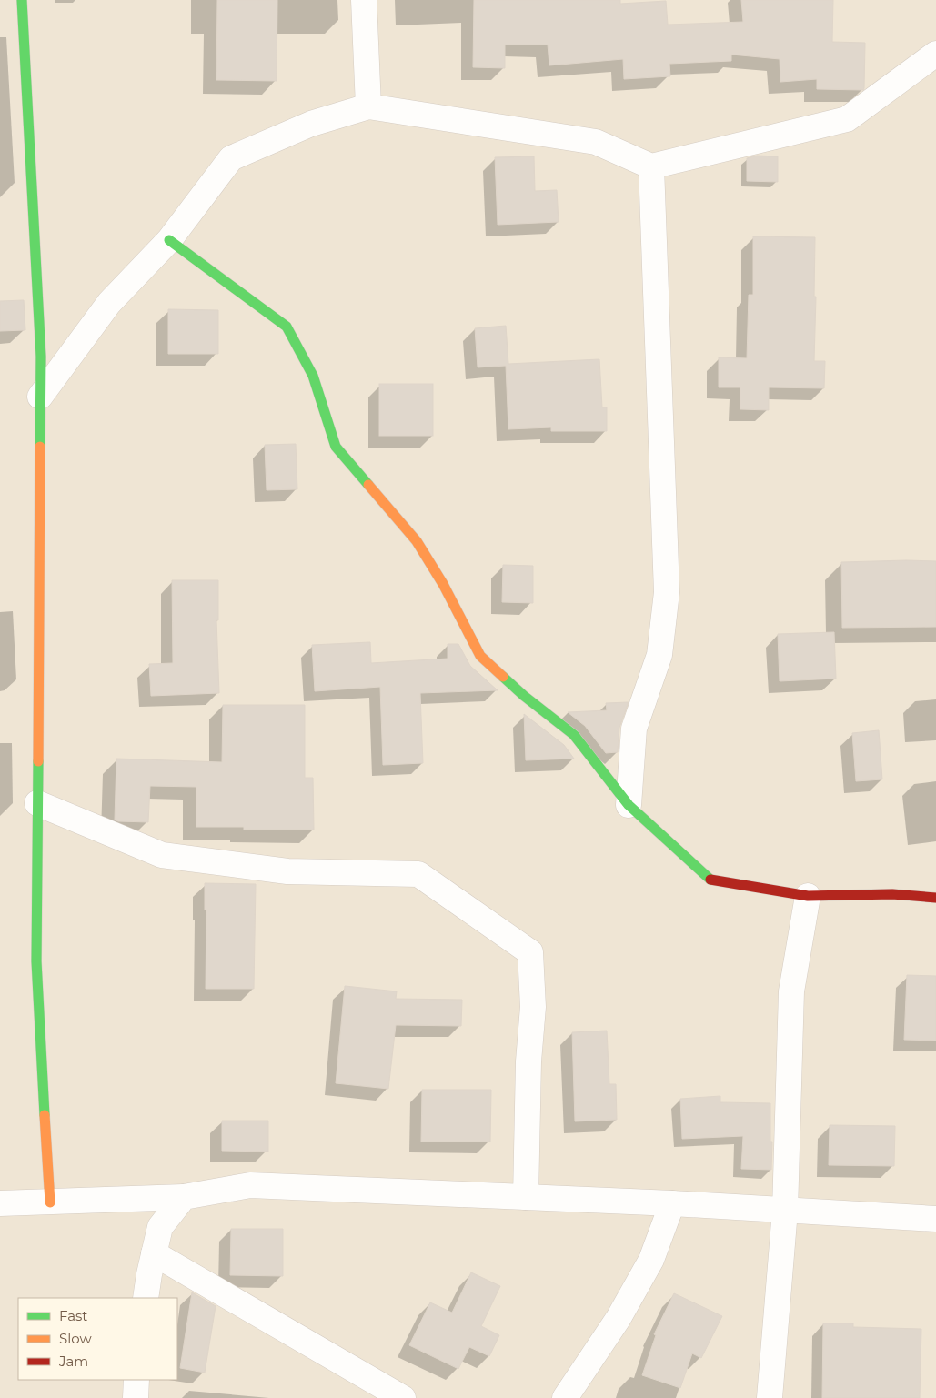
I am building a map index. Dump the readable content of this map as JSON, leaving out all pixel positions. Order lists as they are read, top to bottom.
{
  "legend": ["Fast", "Slow", "Jam"]
}
